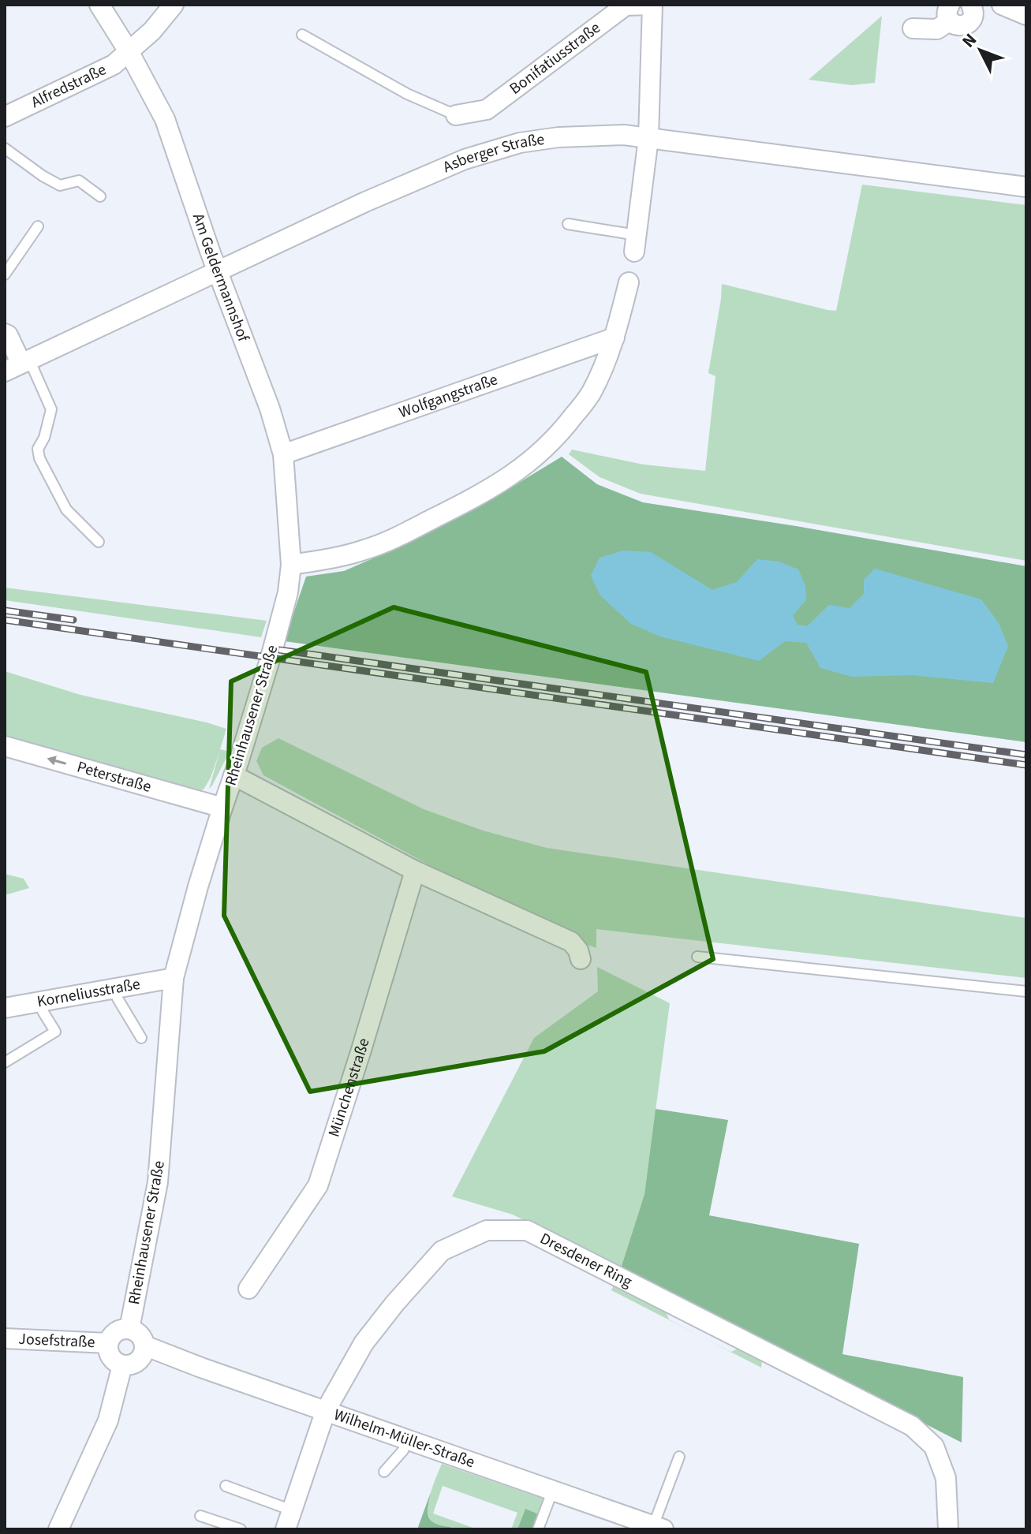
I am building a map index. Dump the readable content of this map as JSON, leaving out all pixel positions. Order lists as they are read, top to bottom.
{
  "streets": {
    "street": [
      "Bonifatiusstraße",
      "Alfredstraße",
      "Asberger Straße",
      "Am Geldermannshof",
      "Wolfgangstraße",
      "Rheinhausener Straße",
      "Peterstraße",
      "Korneliusstraße",
      "Münchenstraße",
      "Dresdener Ring",
      "Josefstraße",
      "Wilhelm-Müller-Straße"
    ]
  },
  "crossings": [
    ["Bonifatiusstraße", "Asberger Straße"],
    ["Alfredstraße", "Am Geldermannshof"],
    ["Asberger Straße", "Am Geldermannshof"],
    ["Am Geldermannshof", "Wolfgangstraße"],
    ["Am Geldermannshof", "Rheinhausener Straße"],
    ["Rheinhausener Straße", "Peterstraße"],
    ["Rheinhausener Straße", "Korneliusstraße"],
    ["Rheinhausener Straße", "Josefstraße"],
    ["Rheinhausener Straße", "Wilhelm-Müller-Straße"],
    ["Dresdener Ring", "Wilhelm-Müller-Straße"],
    ["Josefstraße", "Wilhelm-Müller-Straße"]
  ],
  "one_way": ["Peterstraße"],
  "north": "top left"
}
